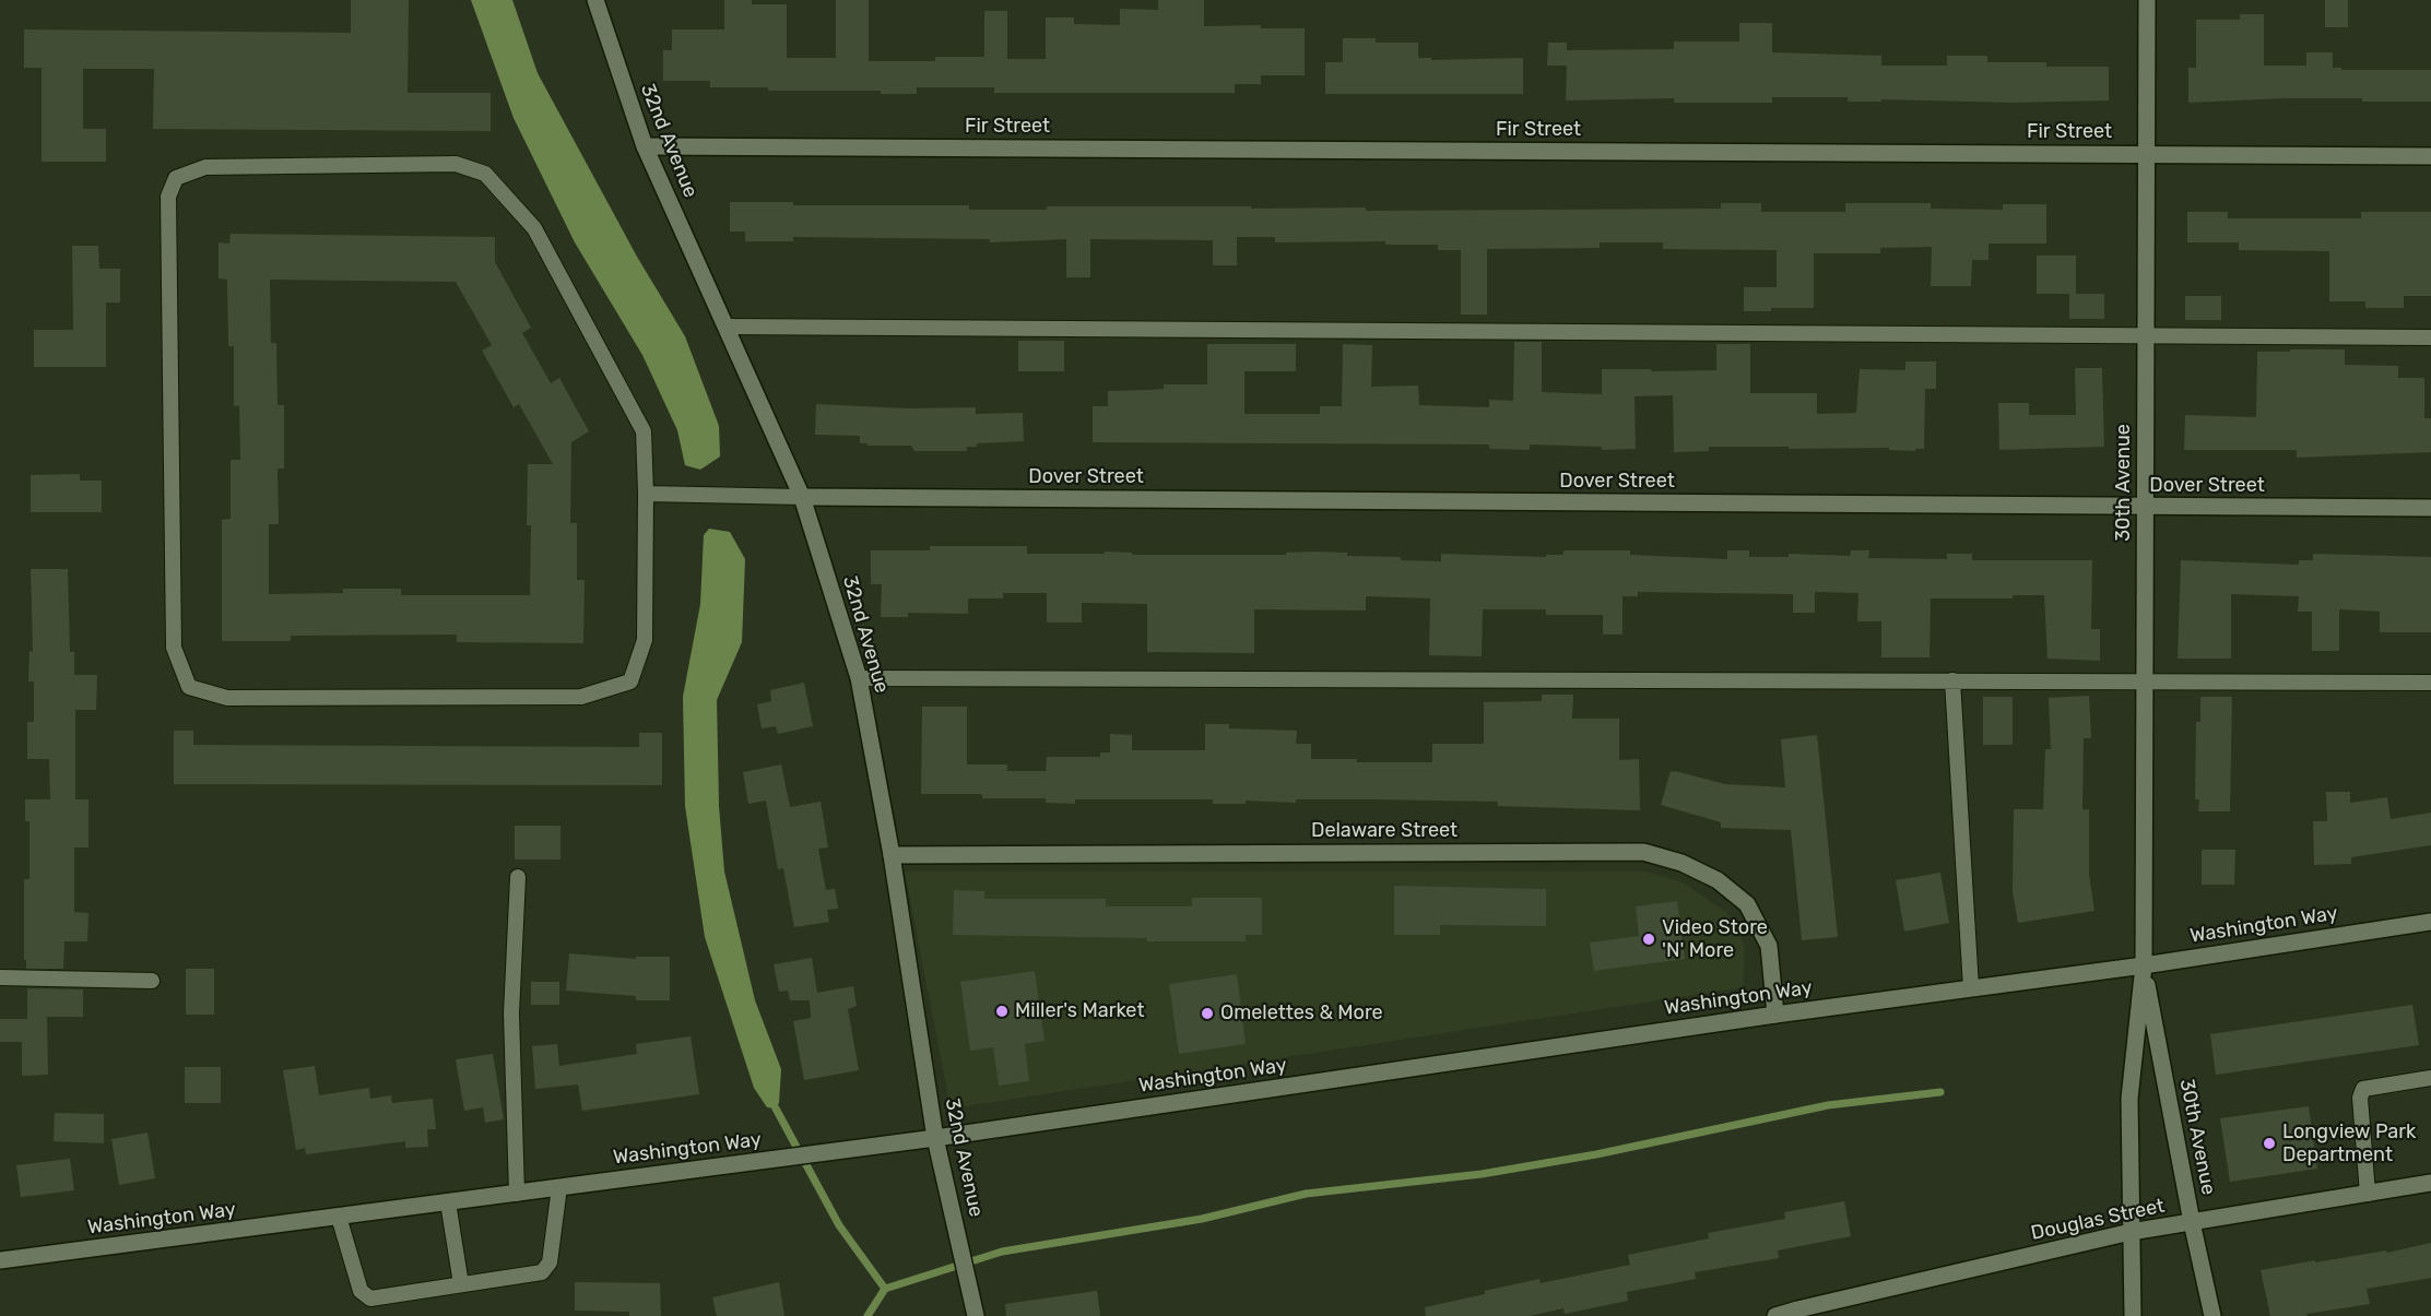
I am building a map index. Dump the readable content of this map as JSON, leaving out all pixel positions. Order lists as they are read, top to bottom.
{
  "streets": {
    "street": [
      "Fir Street",
      "32nd Avenue",
      "Dover Street",
      "30th Avenue",
      "Delaware Street",
      "Washington Way",
      "Douglas Street"
    ]
  },
  "crossings": [
    ["Fir Street", "32nd Avenue"],
    ["Fir Street", "30th Avenue"],
    ["32nd Avenue", "Dover Street"],
    ["32nd Avenue", "Delaware Street"],
    ["32nd Avenue", "Washington Way"],
    ["Dover Street", "30th Avenue"],
    ["30th Avenue", "Washington Way"],
    ["30th Avenue", "Douglas Street"],
    ["Delaware Street", "Washington Way"]
  ],
  "places": [
    "Video Store 'N' More",
    "Miller's Market",
    "Omelettes & More",
    "Longview Park Department"
  ]
}
